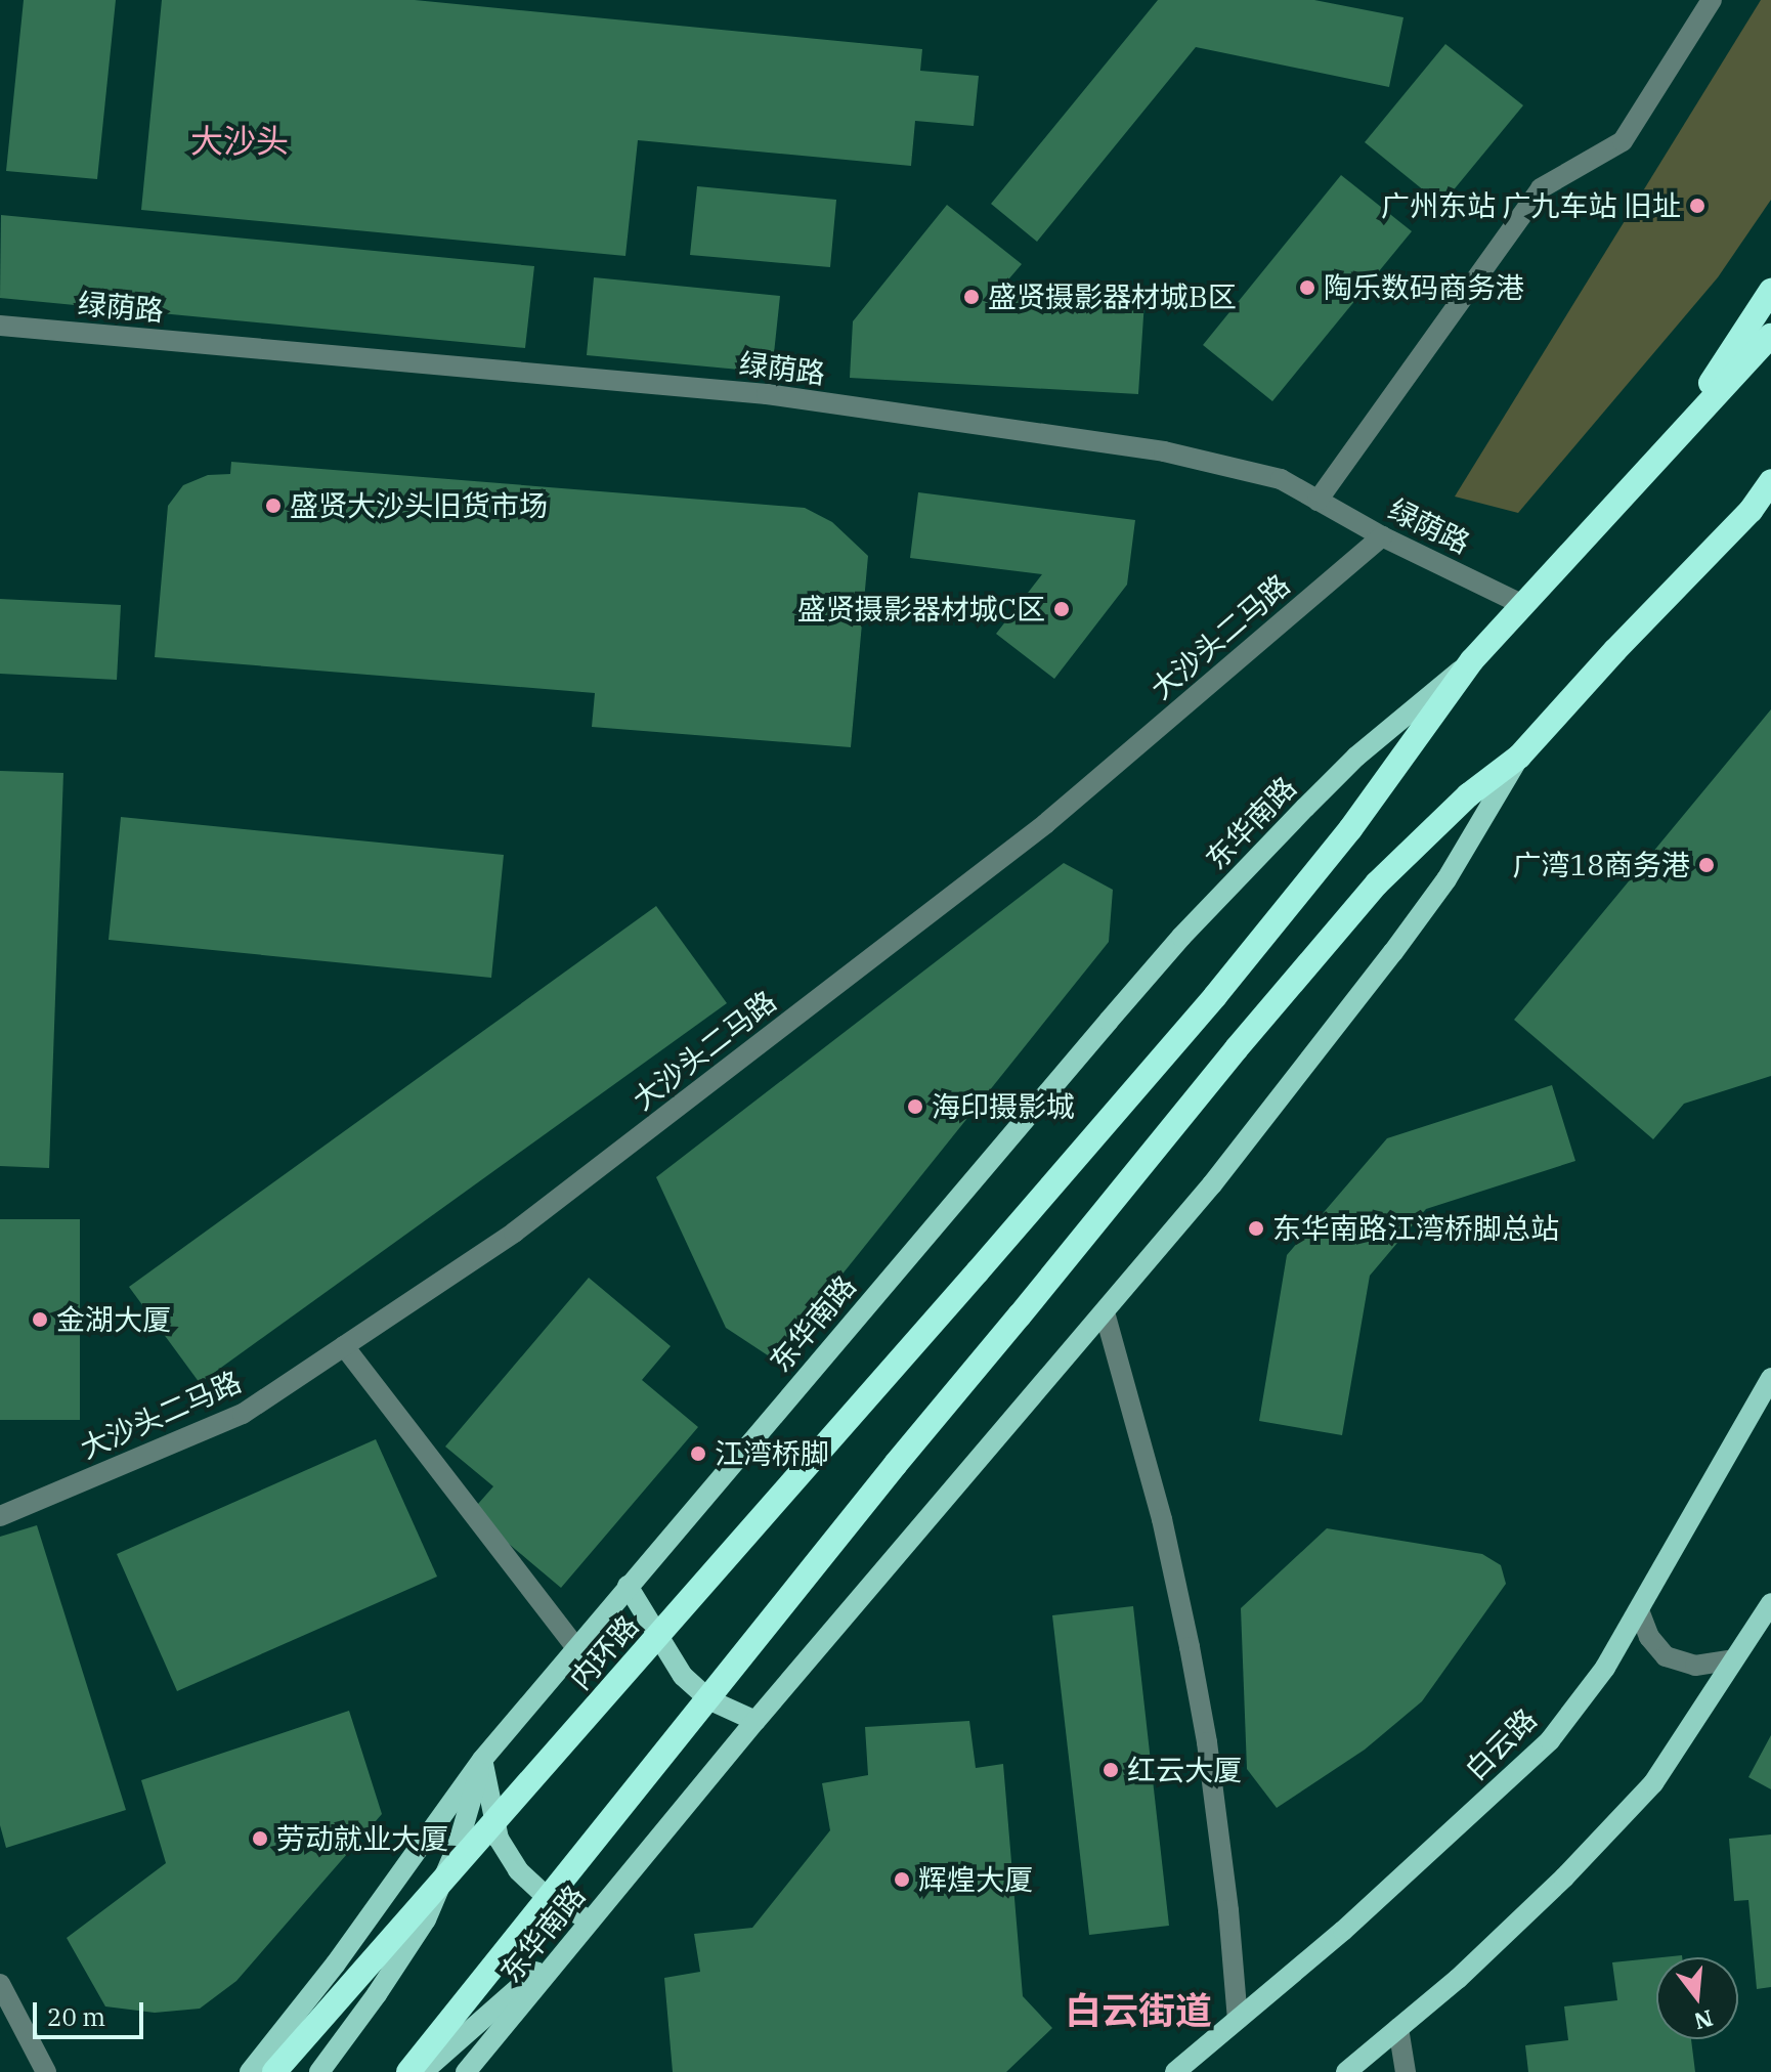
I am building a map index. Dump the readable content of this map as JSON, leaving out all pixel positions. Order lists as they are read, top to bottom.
{
  "streets": {
    "highway": ["内环路"],
    "main road": ["东华南路", "白云路"],
    "street": ["绿荫路", "大沙头二马路"]
  },
  "crossings": [
    ["绿荫路", "大沙头二马路"],
    ["绿荫路", "内环路"],
    ["东华南路", "内环路"]
  ],
  "districts": ["大沙头", "白云街道"],
  "places": [
    "广州东站 广九车站 旧址",
    "陶乐数码商务港",
    "盛贤摄影器材城B区",
    "盛贤大沙头旧货市场",
    "盛贤摄影器材城C区",
    "广湾18商务港",
    "海印摄影城",
    "东华南路江湾桥脚总站",
    "金湖大厦",
    "江湾桥脚",
    "红云大厦",
    "劳动就业大厦",
    "辉煌大厦"
  ],
  "scale_bar": "20 m",
  "north": "bottom"
}
